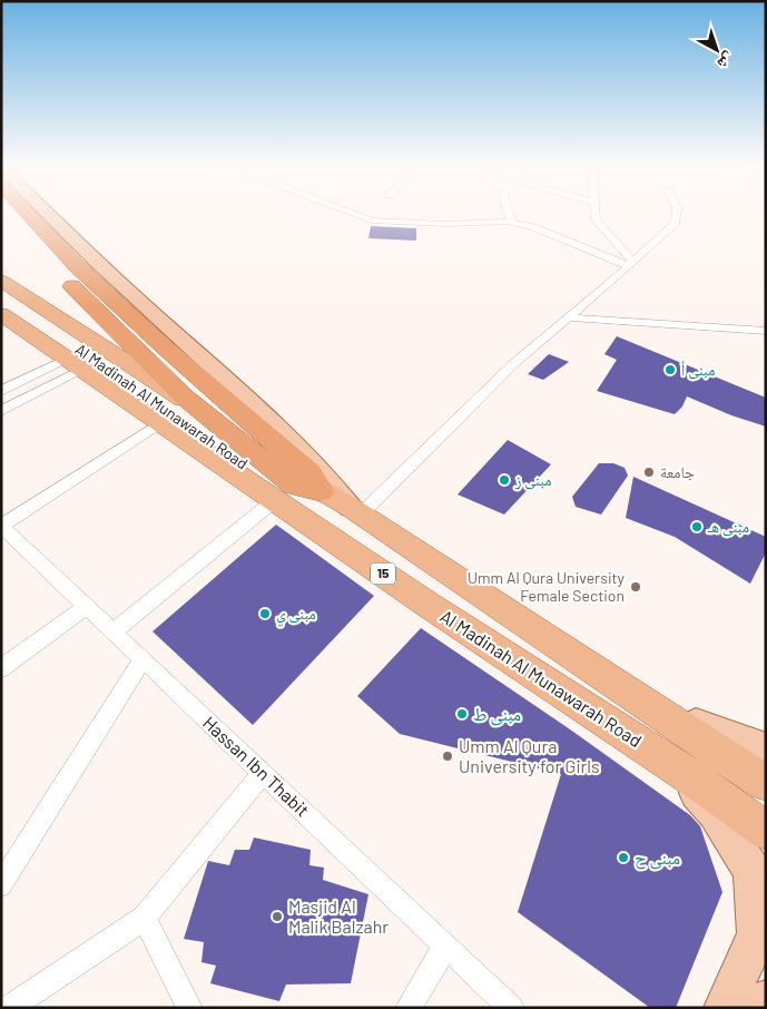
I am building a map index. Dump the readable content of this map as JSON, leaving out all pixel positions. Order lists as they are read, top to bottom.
{
  "streets": {
    "highway": ["Al Madinah Al Munawarah Road", "15"],
    "street": ["Hassan Ibn Thabit"]
  },
  "places": [
    "مبنى أ",
    "جامعة",
    "مبنى ز",
    "مبنى هـ",
    "Umm Al Qura University Female Section",
    "مبنى ي",
    "مبنى ط",
    "Umm Al Qura University for Girls",
    "مبنى ح",
    "Masjid Al Malik Balzahr"
  ],
  "north": "bottom right"
}
